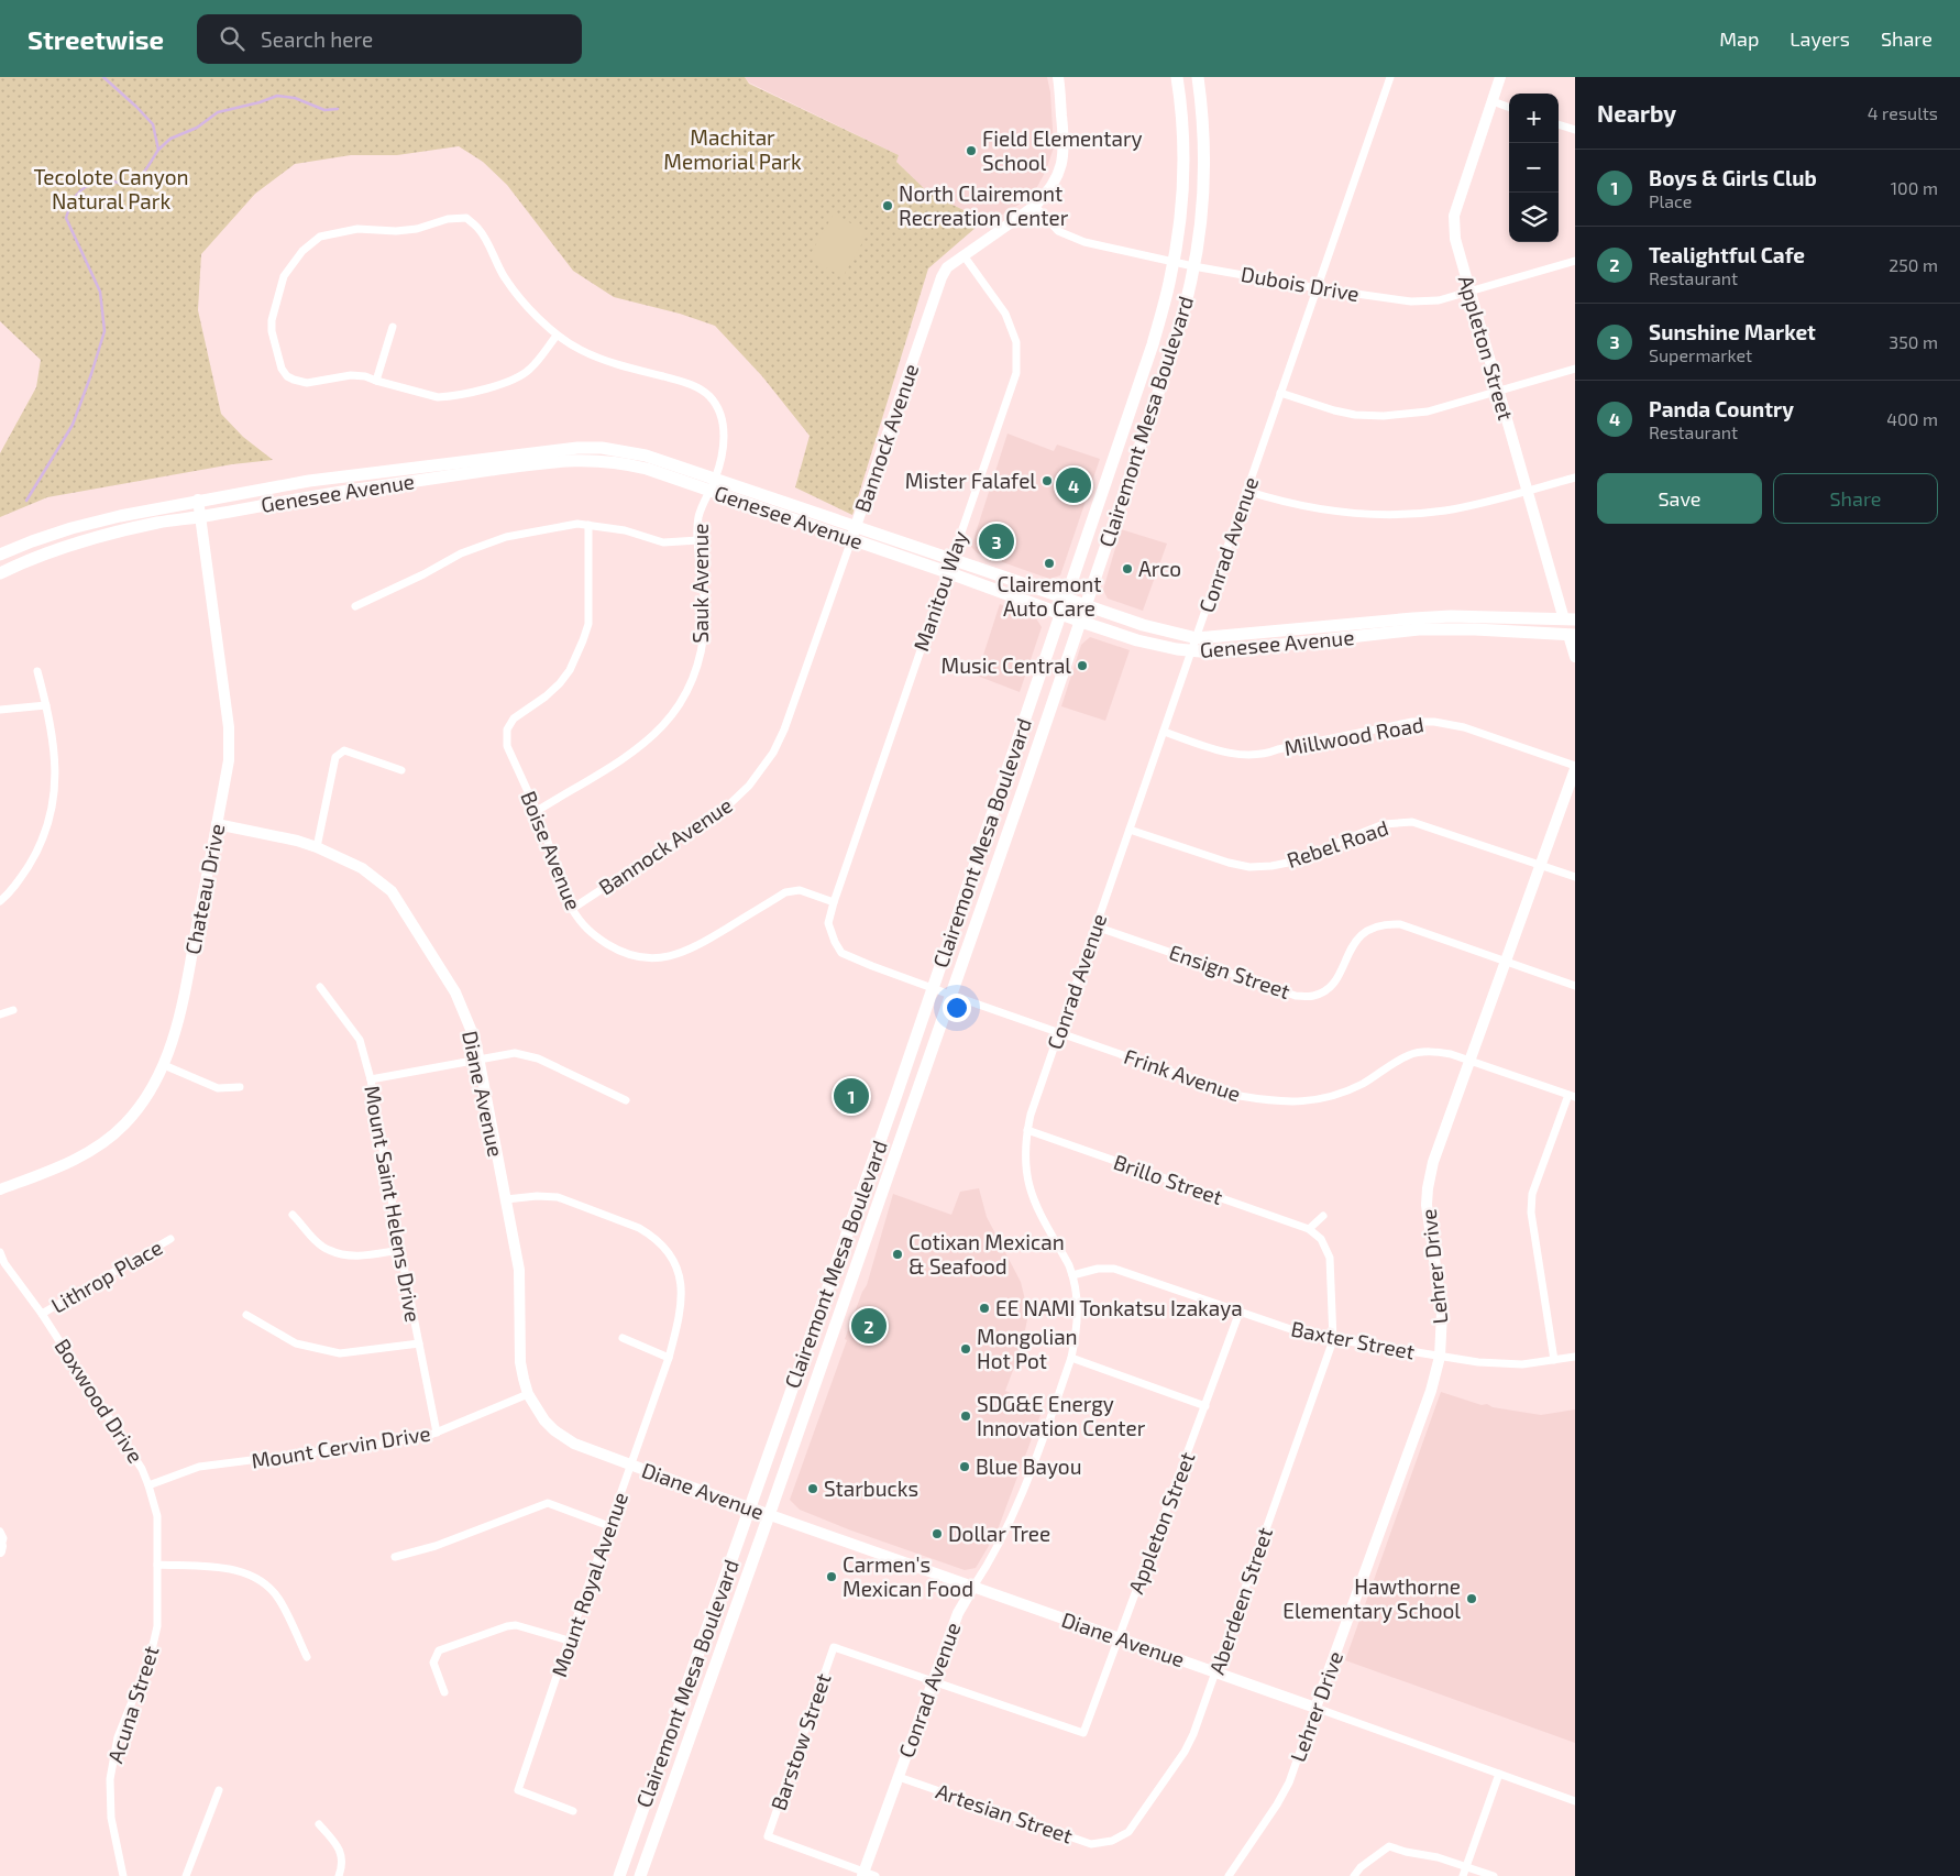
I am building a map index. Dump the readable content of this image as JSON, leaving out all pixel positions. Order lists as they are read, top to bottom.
{
  "streets": {
    "main road": ["Clairemont Mesa Boulevard", "Genesee Avenue"],
    "street": [
      "Dubois Drive",
      "Appleton Street",
      "Bannock Avenue",
      "Conrad Avenue",
      "Sauk Avenue",
      "Manitou Way",
      "Millwood Road",
      "Rebel Road",
      "Boise Avenue",
      "Chateau Drive",
      "Ensign Street",
      "Frink Avenue",
      "Diane Avenue",
      "Brillo Street",
      "Mount Saint Helens Drive",
      "Lehrer Drive",
      "Lithrop Place",
      "Baxter Street",
      "Boxwood Drive",
      "Mount Cervin Drive",
      "Mount Royal Avenue",
      "Aberdeen Street",
      "Acuna Street",
      "Barstow Street",
      "Artesian Street"
    ]
  },
  "crossings": [
    ["Dubois Drive", "Appleton Street"],
    ["Dubois Drive", "Clairemont Mesa Boulevard"],
    ["Dubois Drive", "Bannock Avenue"],
    ["Dubois Drive", "Conrad Avenue"],
    ["Appleton Street", "Genesee Avenue"],
    ["Appleton Street", "Conrad Avenue"],
    ["Appleton Street", "Diane Avenue"],
    ["Appleton Street", "Baxter Street"],
    ["Appleton Street", "Barstow Street"],
    ["Clairemont Mesa Boulevard", "Genesee Avenue"],
    ["Clairemont Mesa Boulevard", "Frink Avenue"],
    ["Clairemont Mesa Boulevard", "Diane Avenue"],
    ["Bannock Avenue", "Genesee Avenue"],
    ["Bannock Avenue", "Manitou Way"],
    ["Bannock Avenue", "Boise Avenue"],
    ["Genesee Avenue", "Conrad Avenue"],
    ["Genesee Avenue", "Sauk Avenue"],
    ["Genesee Avenue", "Manitou Way"],
    ["Genesee Avenue", "Chateau Drive"],
    ["Conrad Avenue", "Millwood Road"],
    ["Conrad Avenue", "Rebel Road"],
    ["Conrad Avenue", "Ensign Street"],
    ["Conrad Avenue", "Frink Avenue"],
    ["Conrad Avenue", "Diane Avenue"],
    ["Conrad Avenue", "Brillo Street"],
    ["Conrad Avenue", "Baxter Street"],
    ["Conrad Avenue", "Barstow Street"],
    ["Conrad Avenue", "Artesian Street"],
    ["Sauk Avenue", "Boise Avenue"],
    ["Manitou Way", "Boise Avenue"],
    ["Manitou Way", "Frink Avenue"],
    ["Millwood Road", "Lehrer Drive"],
    ["Rebel Road", "Lehrer Drive"],
    ["Boise Avenue", "Frink Avenue"],
    ["Chateau Drive", "Diane Avenue"],
    ["Ensign Street", "Lehrer Drive"],
    ["Frink Avenue", "Lehrer Drive"],
    ["Diane Avenue", "Lehrer Drive"],
    ["Diane Avenue", "Mount Cervin Drive"],
    ["Diane Avenue", "Mount Royal Avenue"],
    ["Diane Avenue", "Aberdeen Street"],
    ["Mount Saint Helens Drive", "Mount Cervin Drive"],
    ["Lehrer Drive", "Baxter Street"],
    ["Lithrop Place", "Boxwood Drive"],
    ["Baxter Street", "Aberdeen Street"],
    ["Boxwood Drive", "Mount Cervin Drive"],
    ["Boxwood Drive", "Acuna Street"],
    ["Aberdeen Street", "Artesian Street"]
  ],
  "parks": ["Machitar Memorial Park", "Tecolote Canyon Natural Park"],
  "places": [
    "Field Elementary School",
    "North Clairemont Recreation Center",
    "Mister Falafel",
    "Clairemont Auto Care",
    "Arco",
    "Music Central",
    "Cotixan Mexican & Seafood",
    "EE NAMI Tonkatsu Izakaya",
    "Mongolian Hot Pot",
    "SDG&E Energy Innovation Center",
    "Blue Bayou",
    "Starbucks",
    "Dollar Tree",
    "Carmen's Mexican Food",
    "Hawthorne Elementary School"
  ],
  "page": {
    "header": "Streetwise",
    "search": "Search here",
    "nav": ["Map", "Layers", "Share"],
    "heading": ["Nearby", "4 results"],
    "map_buttons": ["+", "−"],
    "list": [
      {
        "mark": "1",
        "name": "Boys & Girls Club",
        "note": "Place",
        "value": "100 m"
      },
      {
        "mark": "2",
        "name": "Tealightful Cafe",
        "note": "Restaurant",
        "value": "250 m"
      },
      {
        "mark": "3",
        "name": "Sunshine Market",
        "note": "Supermarket",
        "value": "350 m"
      },
      {
        "mark": "4",
        "name": "Panda Country",
        "note": "Restaurant",
        "value": "400 m"
      }
    ],
    "buttons": ["Save", "Share"],
    "pins": [
      "4",
      "3",
      "1",
      "2"
    ]
  }
}
